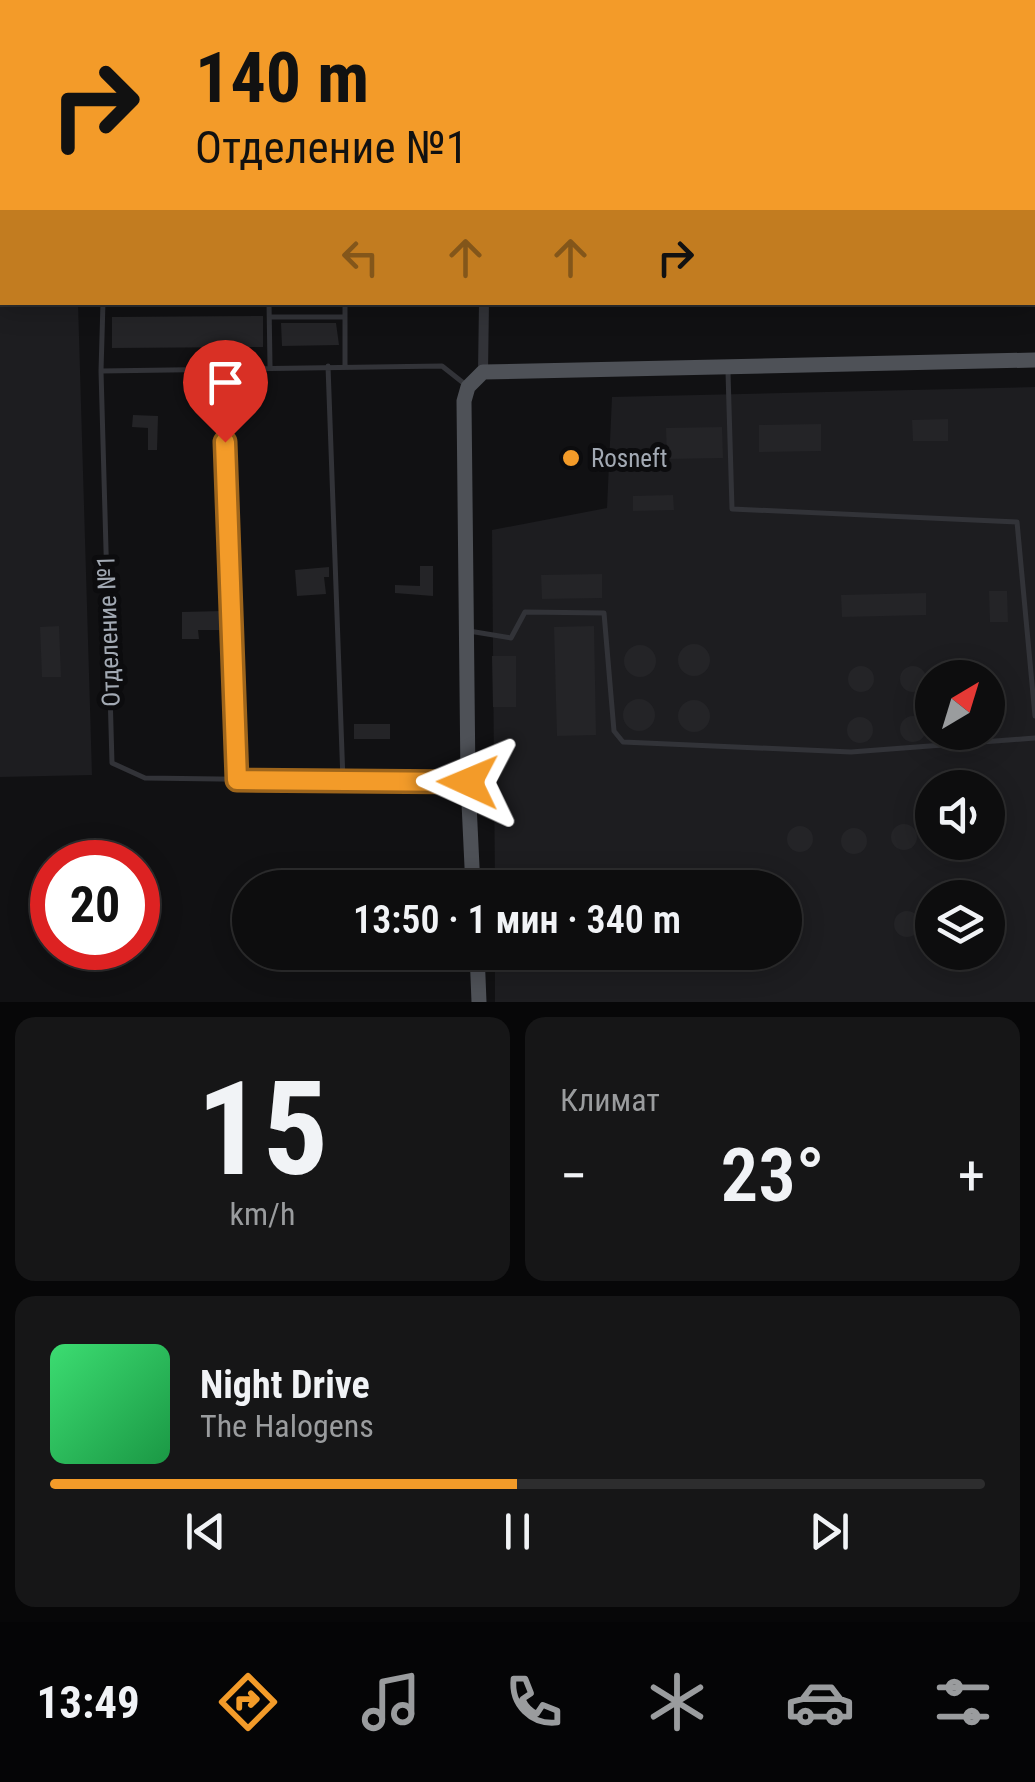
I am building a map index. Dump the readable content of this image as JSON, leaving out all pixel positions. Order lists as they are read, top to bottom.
{
  "streets": {
    "lane": ["Отделение №1"]
  },
  "places": ["Rosneft"],
  "north": "top right",
  "page": {
    "turn": ["140 m", "Отделение №1"],
    "limit": "20",
    "trip": "13:50 · 1 мин · 340 m",
    "tile": [
      ["15", "km/h"],
      "Климат"
    ],
    "heat": ["−", "23°", "+"],
    "song": ["Night Drive", "The Halogens"],
    "tabs": "13:49"
  }
}
